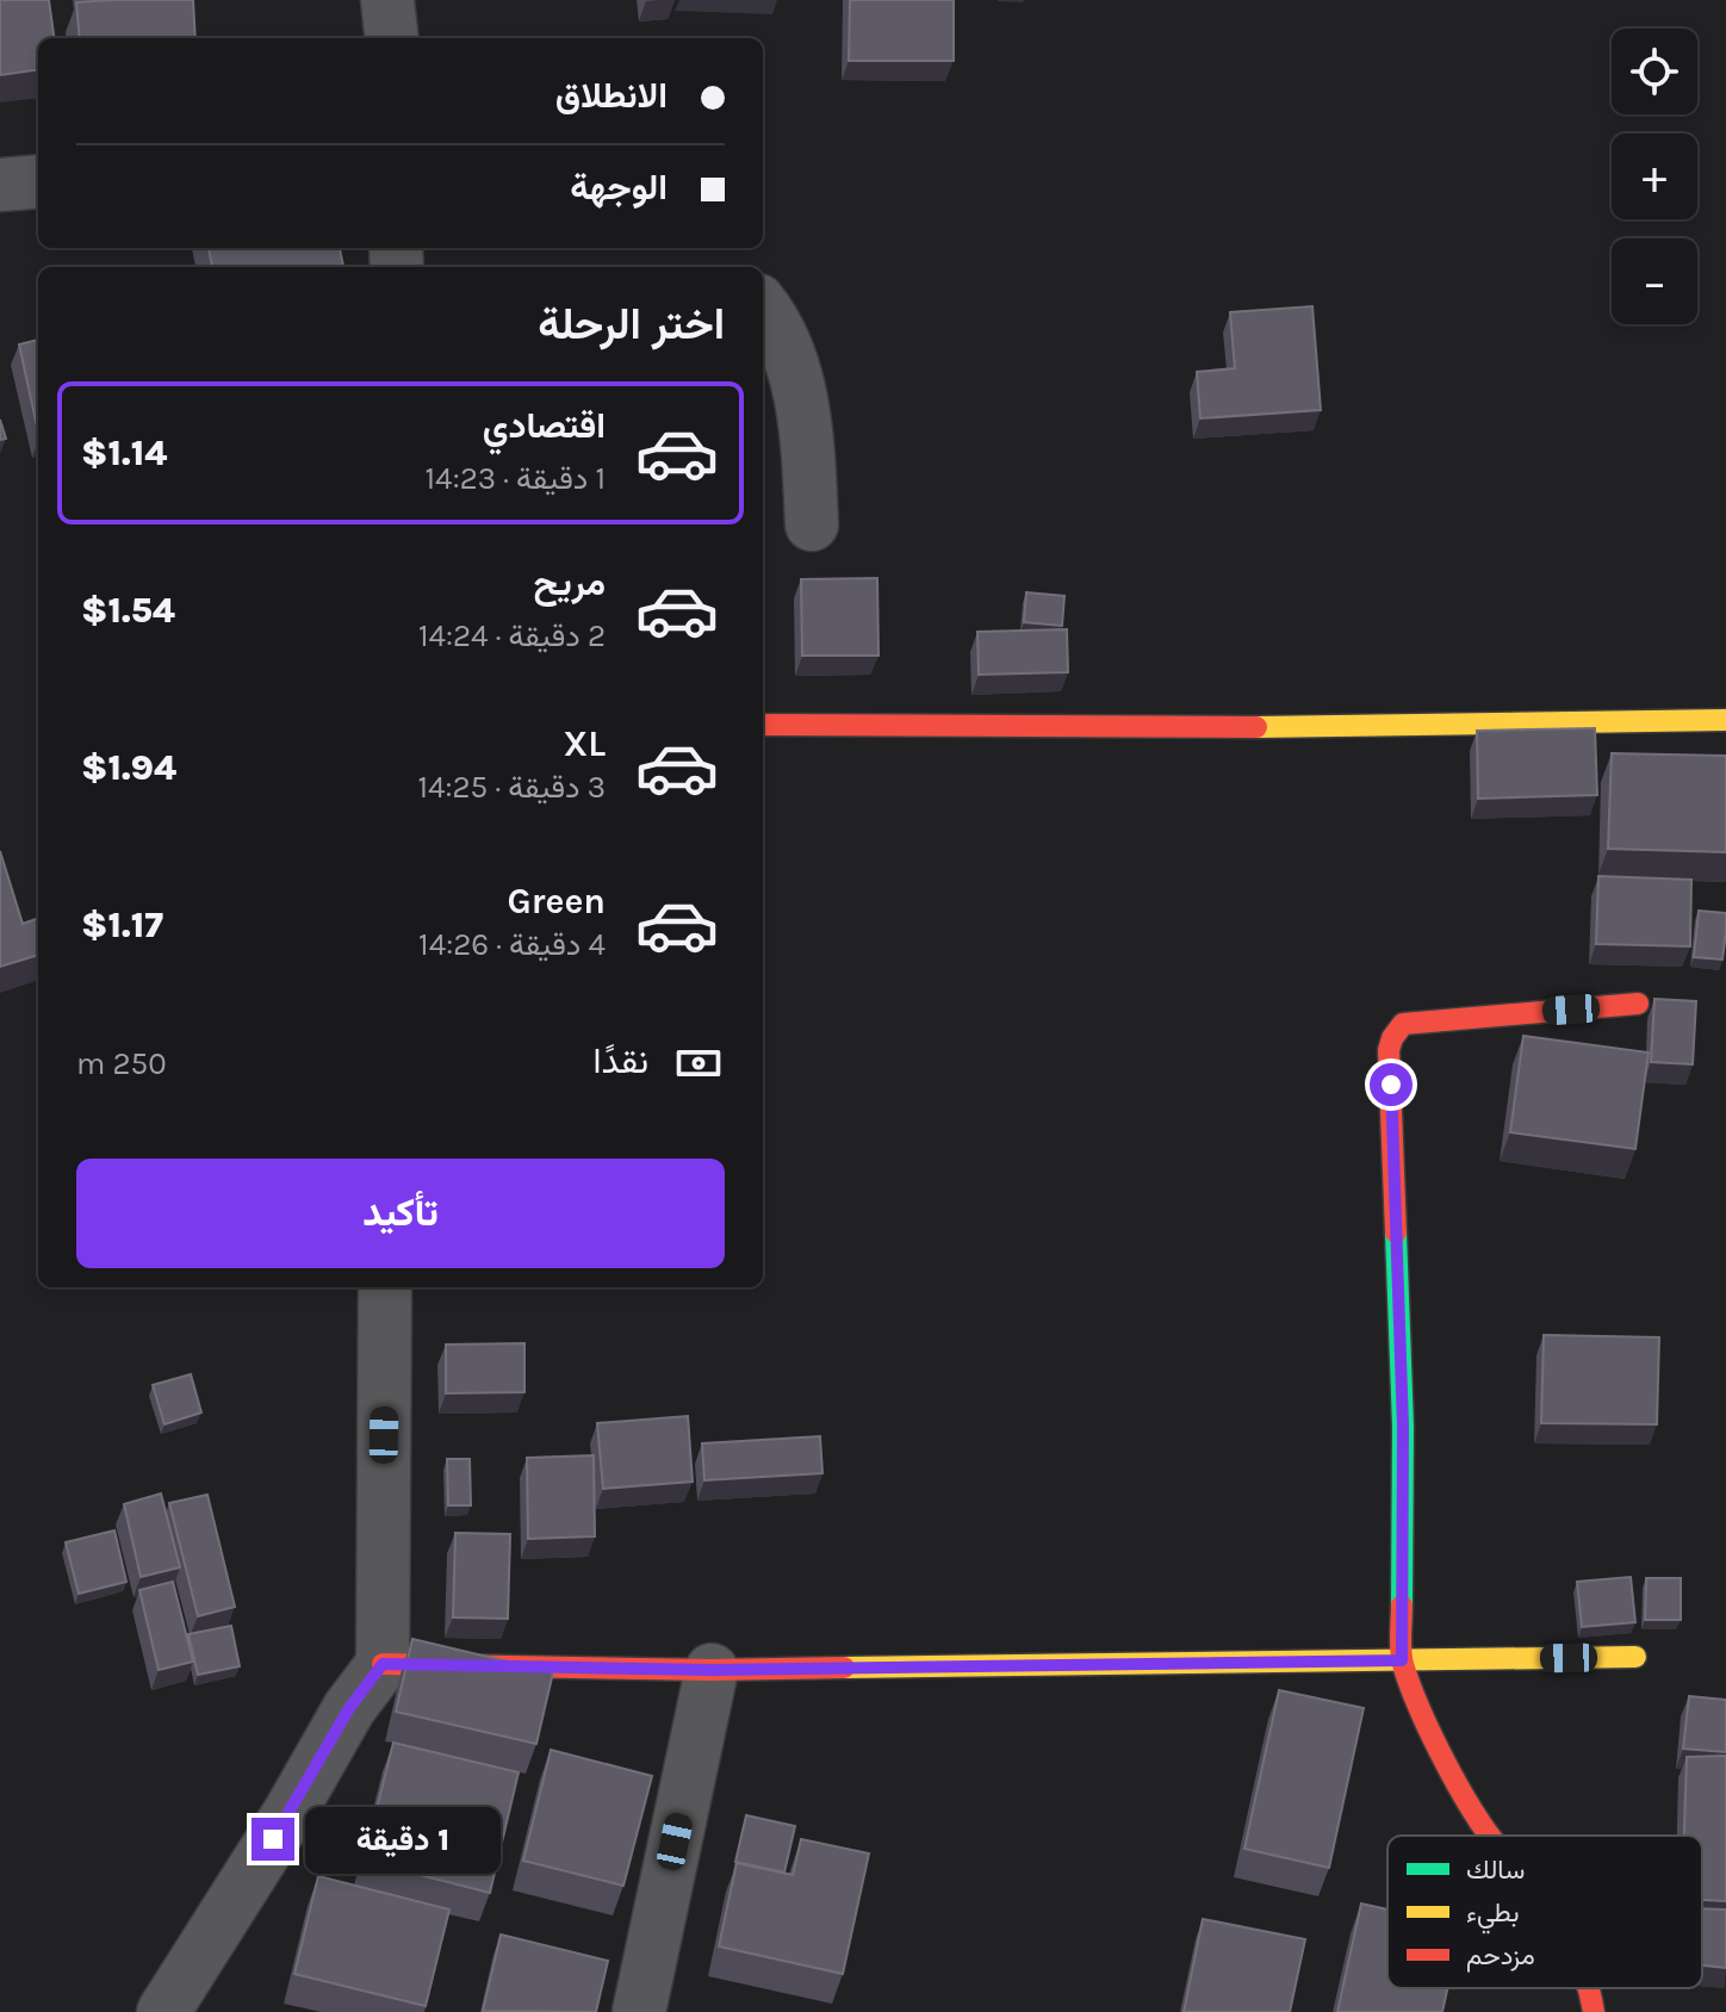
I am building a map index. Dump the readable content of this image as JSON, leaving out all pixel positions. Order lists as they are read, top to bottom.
{
  "legend": ["سالك", "بطيء", "مزدحم"],
  "page": {
    "map_buttons": ["+", "−"],
    "banner": ["الانطلاق", "الوجهة"],
    "heading": "اختر الرحلة",
    "list": [
      {
        "name": "اقتصادي",
        "note": "1 دقيقة · 14:23",
        "value": "$1.14"
      },
      {
        "name": "مريح",
        "note": "2 دقيقة · 14:24",
        "value": "$1.54"
      },
      {
        "name": "XL",
        "note": "3 دقيقة · 14:25",
        "value": "$1.94"
      },
      {
        "name": "Green",
        "note": "4 دقيقة · 14:26",
        "value": "$1.17"
      }
    ],
    "pay": ["نقدًا", "250 m"],
    "buttons": "تأكيد",
    "bubble": "1 دقيقة"
  }
}
